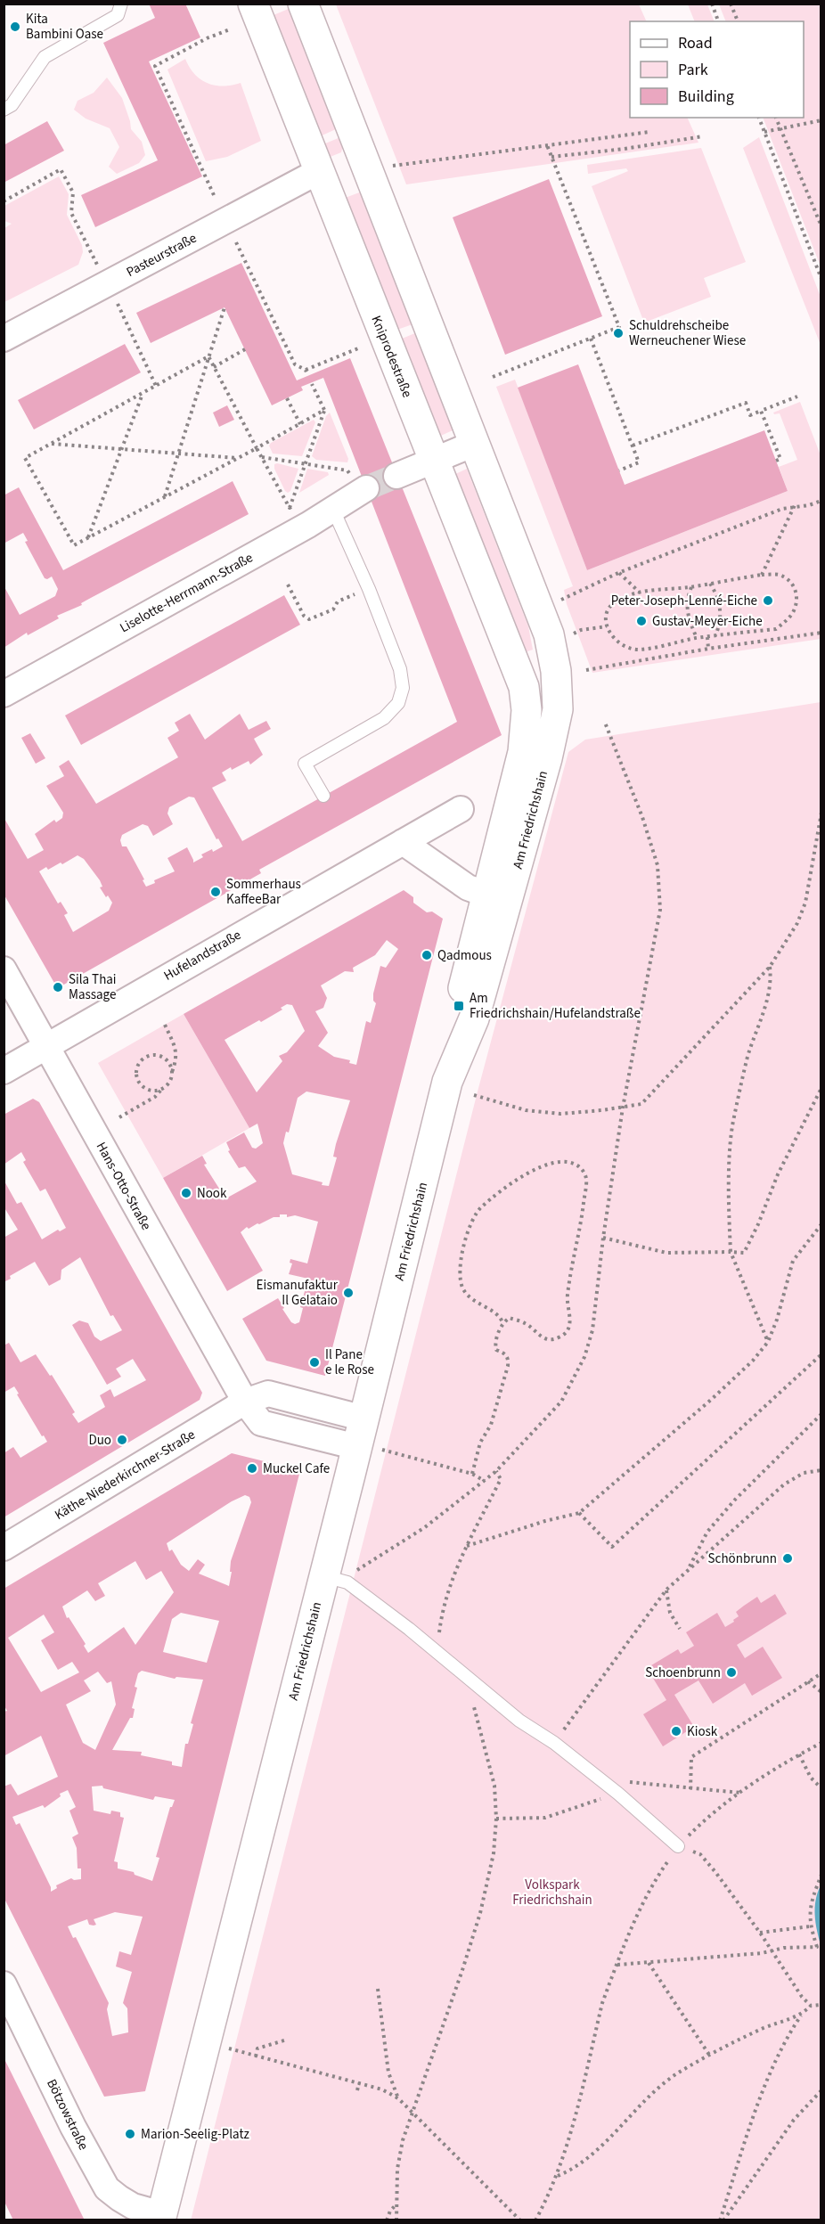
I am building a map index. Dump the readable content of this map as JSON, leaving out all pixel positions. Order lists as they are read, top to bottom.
{
  "streets": {
    "street": [
      "Pasteurstraße",
      "Kniprodestraße",
      "Liselotte-Herrmann-Straße",
      "Am Friedrichshain",
      "Hufelandstraße",
      "Hans-Otto-Straße",
      "Käthe-Niederkirchner-Straße",
      "Bötzowstraße"
    ]
  },
  "crossings": [
    ["Pasteurstraße", "Kniprodestraße"],
    ["Kniprodestraße", "Am Friedrichshain"],
    ["Am Friedrichshain", "Käthe-Niederkirchner-Straße"],
    ["Am Friedrichshain", "Bötzowstraße"],
    ["Hufelandstraße", "Hans-Otto-Straße"],
    ["Hans-Otto-Straße", "Käthe-Niederkirchner-Straße"]
  ],
  "parks": ["Volkspark Friedrichshain"],
  "places": {
    "other": [
      "Kita Bambini Oase",
      "Schuldrehscheibe Werneuchener Wiese",
      "Peter-Joseph-Lenné-Eiche",
      "Gustav-Meyer-Eiche",
      "Sommerhaus KaffeeBar",
      "Qadmous",
      "Sila Thai Massage",
      "Nook",
      "Eismanufaktur Il Gelataio",
      "Il Pane e le Rose",
      "Duo",
      "Muckel Cafe",
      "Schönbrunn",
      "Schoenbrunn",
      "Kiosk",
      "Marion-Seelig-Platz"
    ],
    "transit": ["Am Friedrichshain/Hufelandstraße"]
  },
  "legend": ["Road", "Park", "Building"]
}
